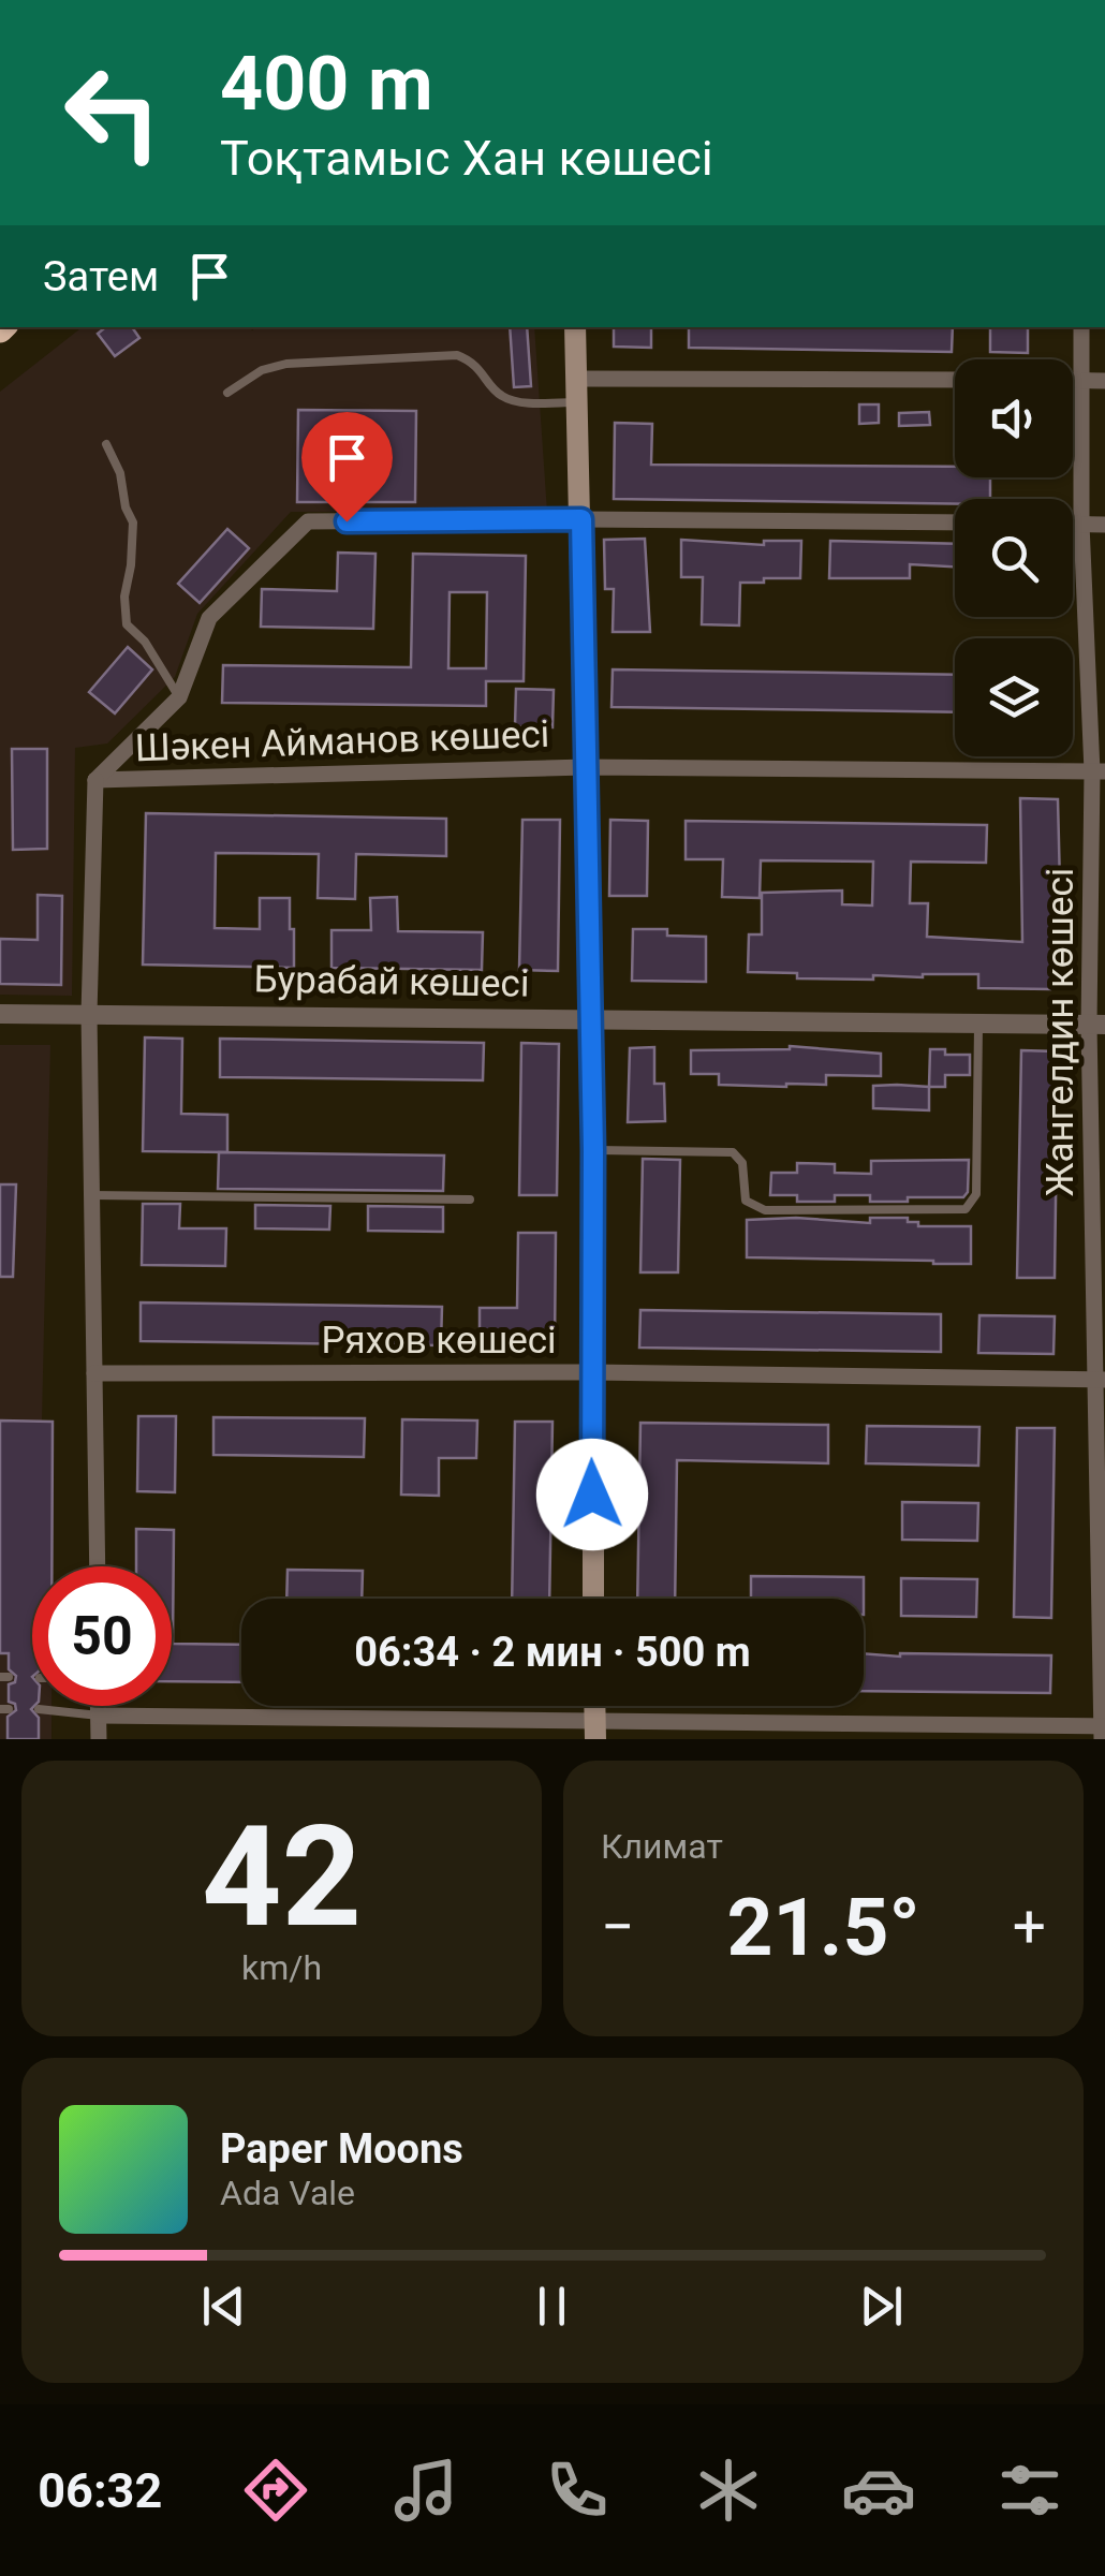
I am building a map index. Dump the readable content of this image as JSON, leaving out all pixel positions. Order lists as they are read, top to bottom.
{
  "streets": {
    "street": [
      "Шәкен Айманов көшесі",
      "Бурабай көшесі",
      "Жангелдин көшесі",
      "Ряхов көшесі"
    ]
  },
  "crossings": [
    ["Шәкен Айманов көшесі", "Жангелдин көшесі"],
    ["Бурабай көшесі", "Жангелдин көшесі"],
    ["Жангелдин көшесі", "Ряхов көшесі"]
  ],
  "page": {
    "turn": ["400 m", "Тоқтамыс Хан көшесі"],
    "then": "Затем",
    "limit": "50",
    "trip": "06:34 · 2 мин · 500 m",
    "tile": [
      ["42", "km/h"],
      "Климат"
    ],
    "heat": ["−", "21.5°", "+"],
    "song": ["Paper Moons", "Ada Vale"],
    "tabs": "06:32"
  }
}
